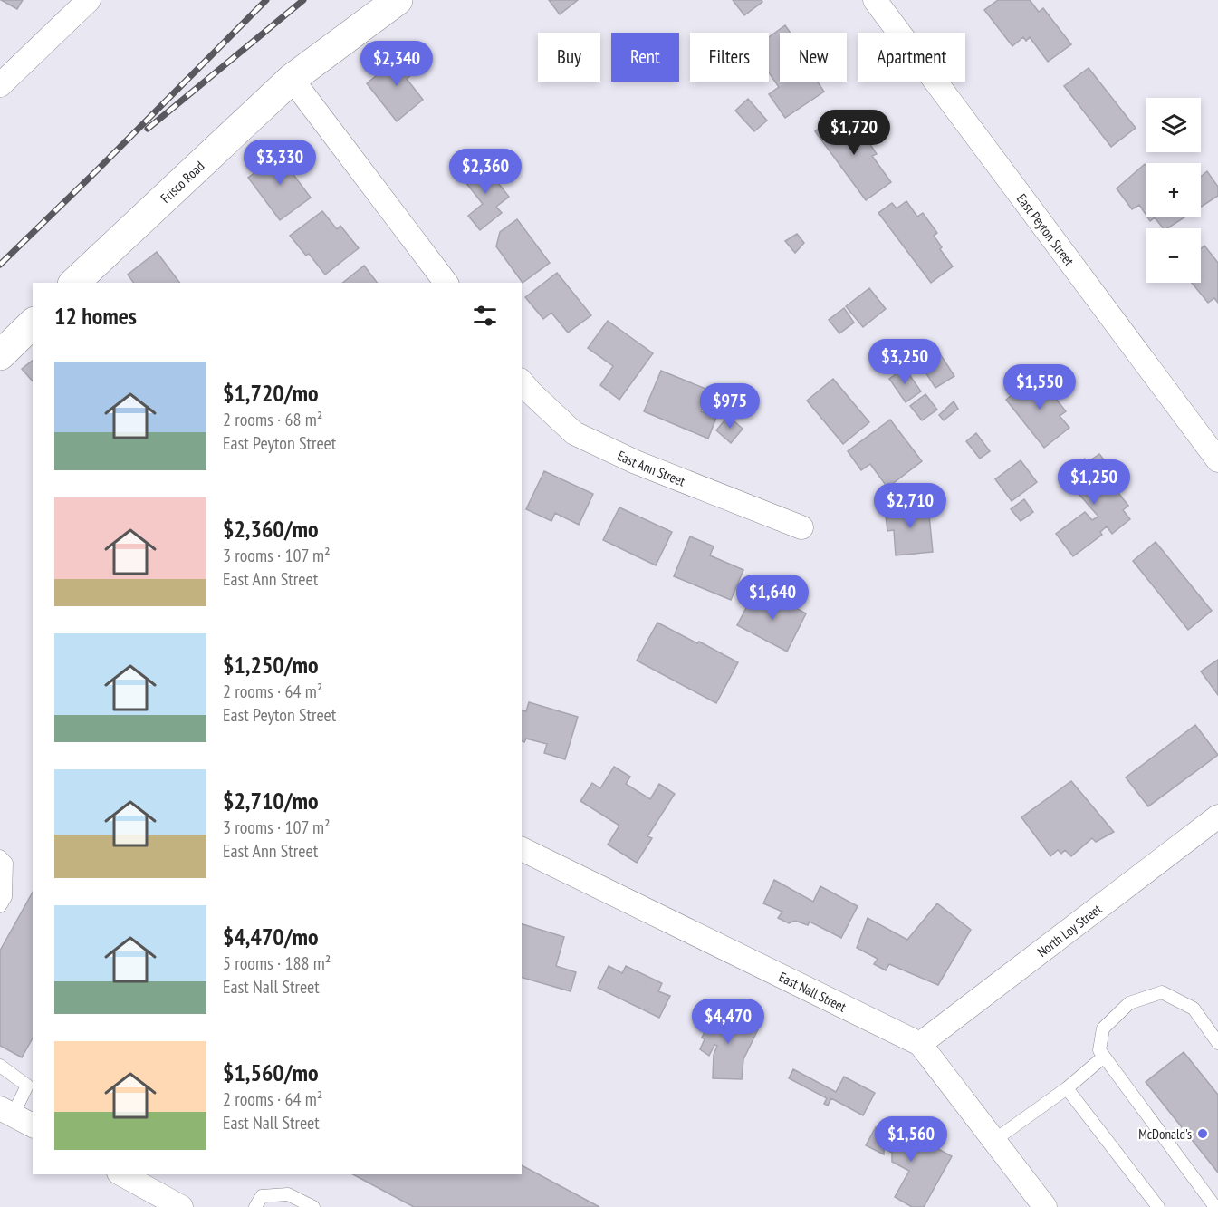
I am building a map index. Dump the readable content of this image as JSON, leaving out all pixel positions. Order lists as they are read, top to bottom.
{
  "streets": {
    "street": [
      "Frisco Road",
      "East Peyton Street",
      "East Ann Street",
      "North Loy Street",
      "East Nall Street"
    ]
  },
  "crossings": [
    ["North Loy Street", "East Nall Street"]
  ],
  "places": ["McDonald's"],
  "page": {
    "chip": [
      "Buy",
      "Rent",
      "Filters",
      "New",
      "Apartment"
    ],
    "price": [
      "$2,340",
      "$1,720",
      "$3,330",
      "$2,360",
      "$3,250",
      "$1,550",
      "$975",
      "$1,250",
      "$2,710",
      "$1,640",
      "$4,470",
      "$1,560"
    ],
    "map_buttons": ["+", "−"],
    "heading": "12 homes",
    "list": [
      {
        "name": "$1,720/mo",
        "note": "2 rooms · 68 m² · East Peyton Street"
      },
      {
        "name": "$2,360/mo",
        "note": "3 rooms · 107 m² · East Ann Street"
      },
      {
        "name": "$1,250/mo",
        "note": "2 rooms · 64 m² · East Peyton Street"
      },
      {
        "name": "$2,710/mo",
        "note": "3 rooms · 107 m² · East Ann Street"
      },
      {
        "name": "$4,470/mo",
        "note": "5 rooms · 188 m² · East Nall Street"
      },
      {
        "name": "$1,560/mo",
        "note": "2 rooms · 64 m² · East Nall Street"
      }
    ]
  }
}
